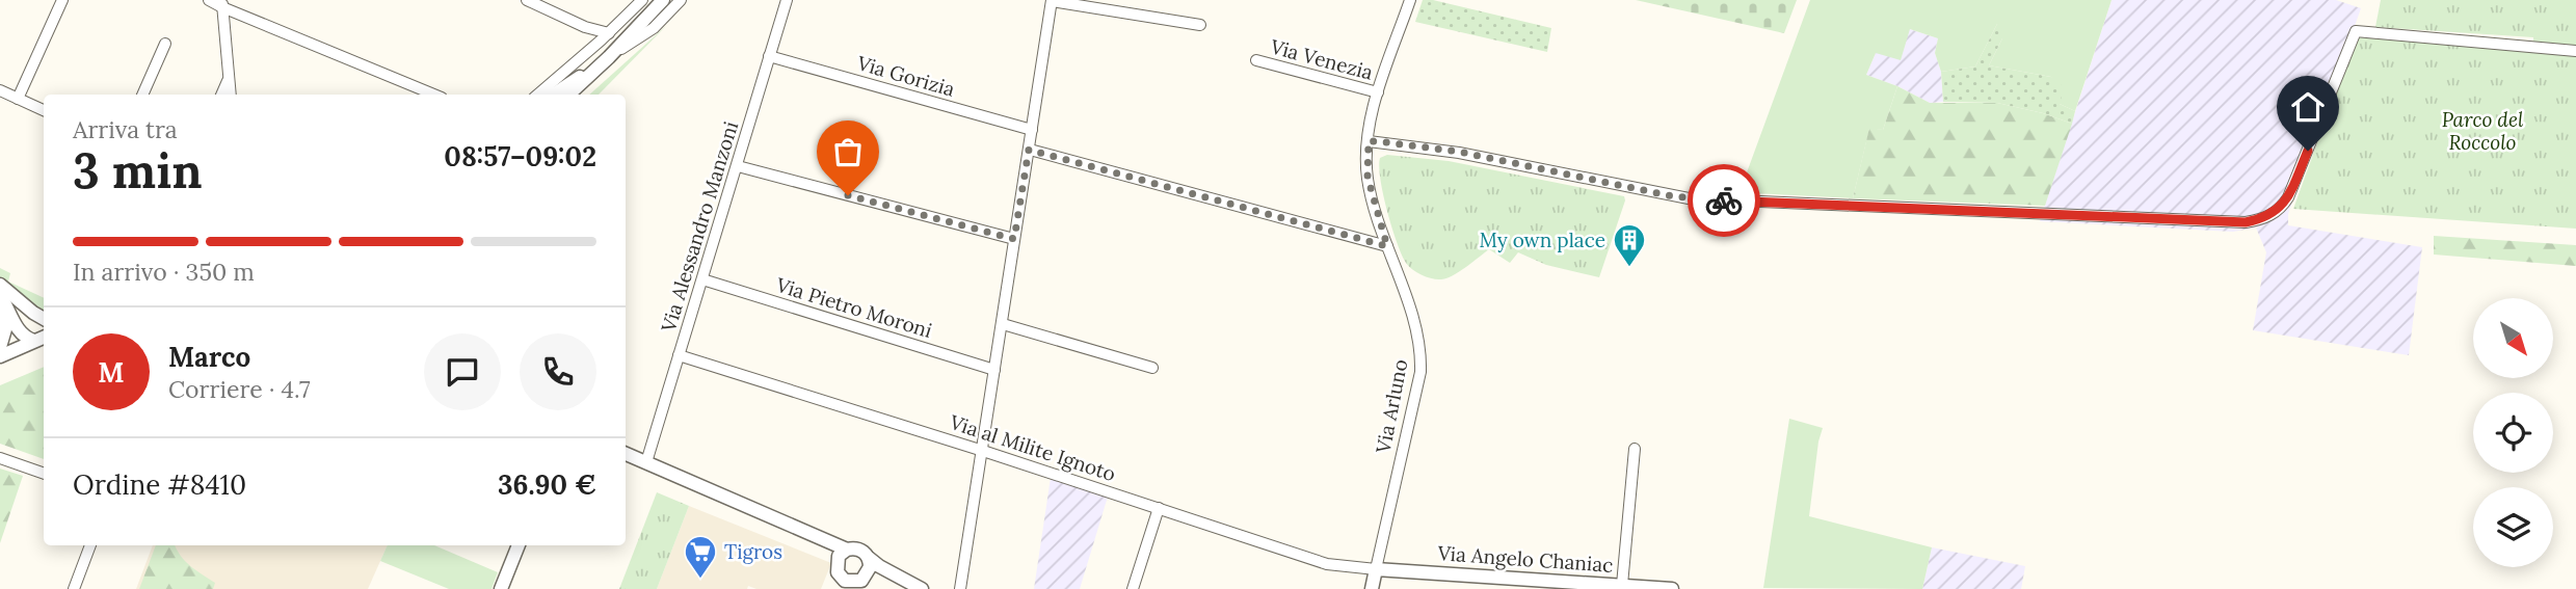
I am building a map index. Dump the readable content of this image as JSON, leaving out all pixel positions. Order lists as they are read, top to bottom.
{
  "streets": {
    "street": [
      "Via Venezia",
      "Via Gorizia",
      "Via Alessandro Manzoni",
      "Via Pietro Moroni",
      "Via Arluno",
      "Via al Milite Ignoto",
      "Via Angelo Chaniac"
    ]
  },
  "crossings": [
    ["Via Venezia", "Via Arluno"],
    ["Via Gorizia", "Via Alessandro Manzoni"],
    ["Via Alessandro Manzoni", "Via Pietro Moroni"],
    ["Via Alessandro Manzoni", "Via al Milite Ignoto"],
    ["Via Arluno", "Via al Milite Ignoto"],
    ["Via Arluno", "Via Angelo Chaniac"],
    ["Via al Milite Ignoto", "Via Angelo Chaniac"]
  ],
  "parks": ["Parco del Roccolo"],
  "places": {
    "building": ["My own place"],
    "supermarket": ["Tigros"]
  },
  "north": "bottom right",
  "page": {
    "heading": ["3 min", "Arriva tra", "08:57–09:02"],
    "panel": [
      "Marco",
      "Corriere · 4.7",
      "Ordine #8410",
      "36.90 €"
    ],
    "bar": "In arrivo · 350 m",
    "round": "M"
  }
}
